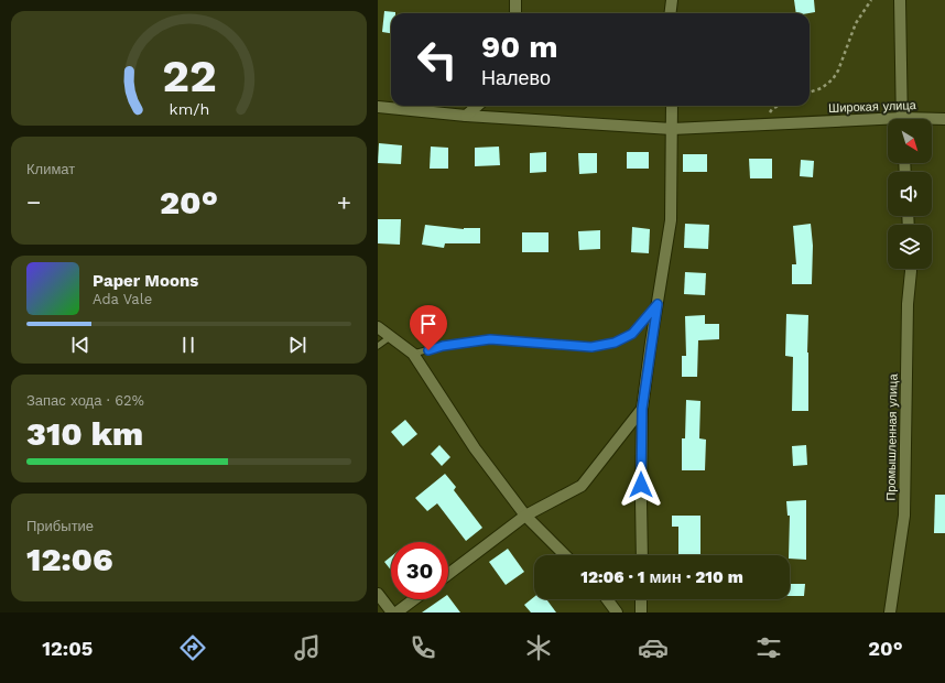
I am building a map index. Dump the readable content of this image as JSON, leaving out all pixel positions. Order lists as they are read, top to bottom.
{
  "streets": {
    "street": ["Широкая улица", "Промышленная улица"]
  },
  "north": "bottom right",
  "page": {
    "turn": ["90 m", "Налево"],
    "tile": [
      "Климат",
      ["Запас хода · 62%", "310 km"],
      ["Прибытие", "12:06"]
    ],
    "heat": ["−", "20°", "+"],
    "song": ["Paper Moons", "Ada Vale"],
    "limit": "30",
    "trip": "12:06 · 1 мин · 210 m",
    "tabs": ["12:05", "20°"],
    "gauge": ["22", "km/h"]
  }
}
